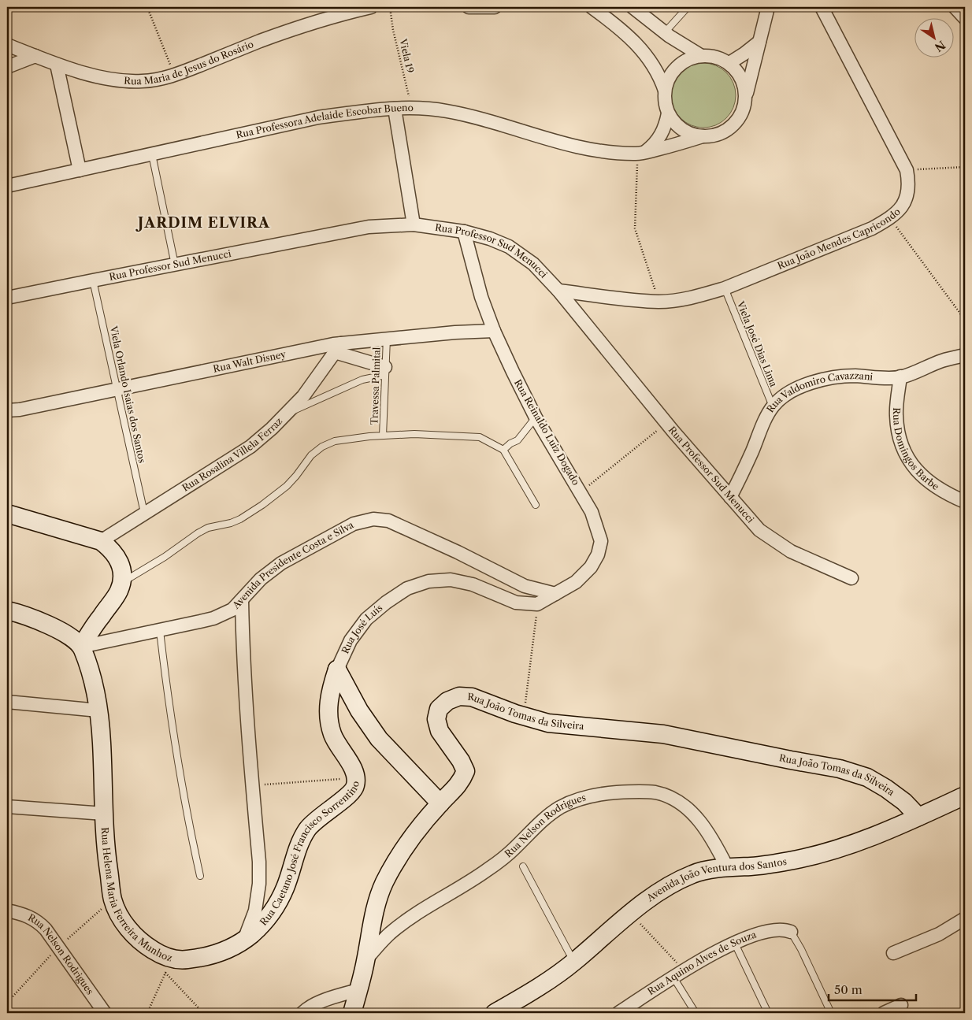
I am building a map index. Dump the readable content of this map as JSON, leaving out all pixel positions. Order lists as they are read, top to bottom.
{
  "streets": {
    "street": [
      "Rua Maria de Jesus do Rosário",
      "Rua Professora Adelaide Escobar Bueno",
      "Rua João Mendes Capricondo",
      "Rua Professor Sud Menucci",
      "Rua Walt Disney",
      "Rua Valdomiro Cavazzani",
      "Rua Reinaldo Luiz Dogado",
      "Rua Domingos Barbe",
      "Rua Rosalina Villela Ferraz",
      "Avenida Presidente Costa e Silva",
      "Rua José Luís",
      "Rua João Tomas da Silveira",
      "Rua Nelson Rodrigues",
      "Rua Caetano José Francisco Sorrentino",
      "Avenida João Ventura dos Santos",
      "Rua Helena Maria Ferreira Munhoz",
      "Rua Aquino Alves de Souza"
    ],
    "lane": ["Viela José Dias Lima", "Travessa Palmital", "Viela Orlando Isaias dos Santos"],
    "path": ["Viela 19"]
  },
  "crossings": [
    ["Viela 19", "Rua Professora Adelaide Escobar Bueno"],
    ["Rua João Mendes Capricondo", "Rua Professor Sud Menucci"],
    ["Rua João Mendes Capricondo", "Viela José Dias Lima"],
    ["Rua Professor Sud Menucci", "Viela Orlando Isaias dos Santos"],
    ["Rua Professor Sud Menucci", "Rua Valdomiro Cavazzani"],
    ["Rua Professor Sud Menucci", "Rua Reinaldo Luiz Dogado"],
    ["Viela José Dias Lima", "Rua Valdomiro Cavazzani"],
    ["Rua Walt Disney", "Travessa Palmital"],
    ["Rua Walt Disney", "Viela Orlando Isaias dos Santos"],
    ["Rua Walt Disney", "Rua Reinaldo Luiz Dogado"],
    ["Rua Walt Disney", "Rua Rosalina Villela Ferraz"],
    ["Viela Orlando Isaias dos Santos", "Rua Rosalina Villela Ferraz"],
    ["Rua Valdomiro Cavazzani", "Rua Domingos Barbe"],
    ["Rua Reinaldo Luiz Dogado", "Avenida Presidente Costa e Silva"],
    ["Avenida Presidente Costa e Silva", "Rua Helena Maria Ferreira Munhoz"],
    ["Rua José Luís", "Rua Caetano José Francisco Sorrentino"],
    ["Rua João Tomas da Silveira", "Rua Nelson Rodrigues"],
    ["Rua João Tomas da Silveira", "Avenida João Ventura dos Santos"],
    ["Rua Nelson Rodrigues", "Avenida João Ventura dos Santos"],
    ["Rua Caetano José Francisco Sorrentino", "Rua Helena Maria Ferreira Munhoz"]
  ],
  "districts": ["JARDIM ELVIRA"],
  "scale_bar": "50 m",
  "north": "bottom right"
}
